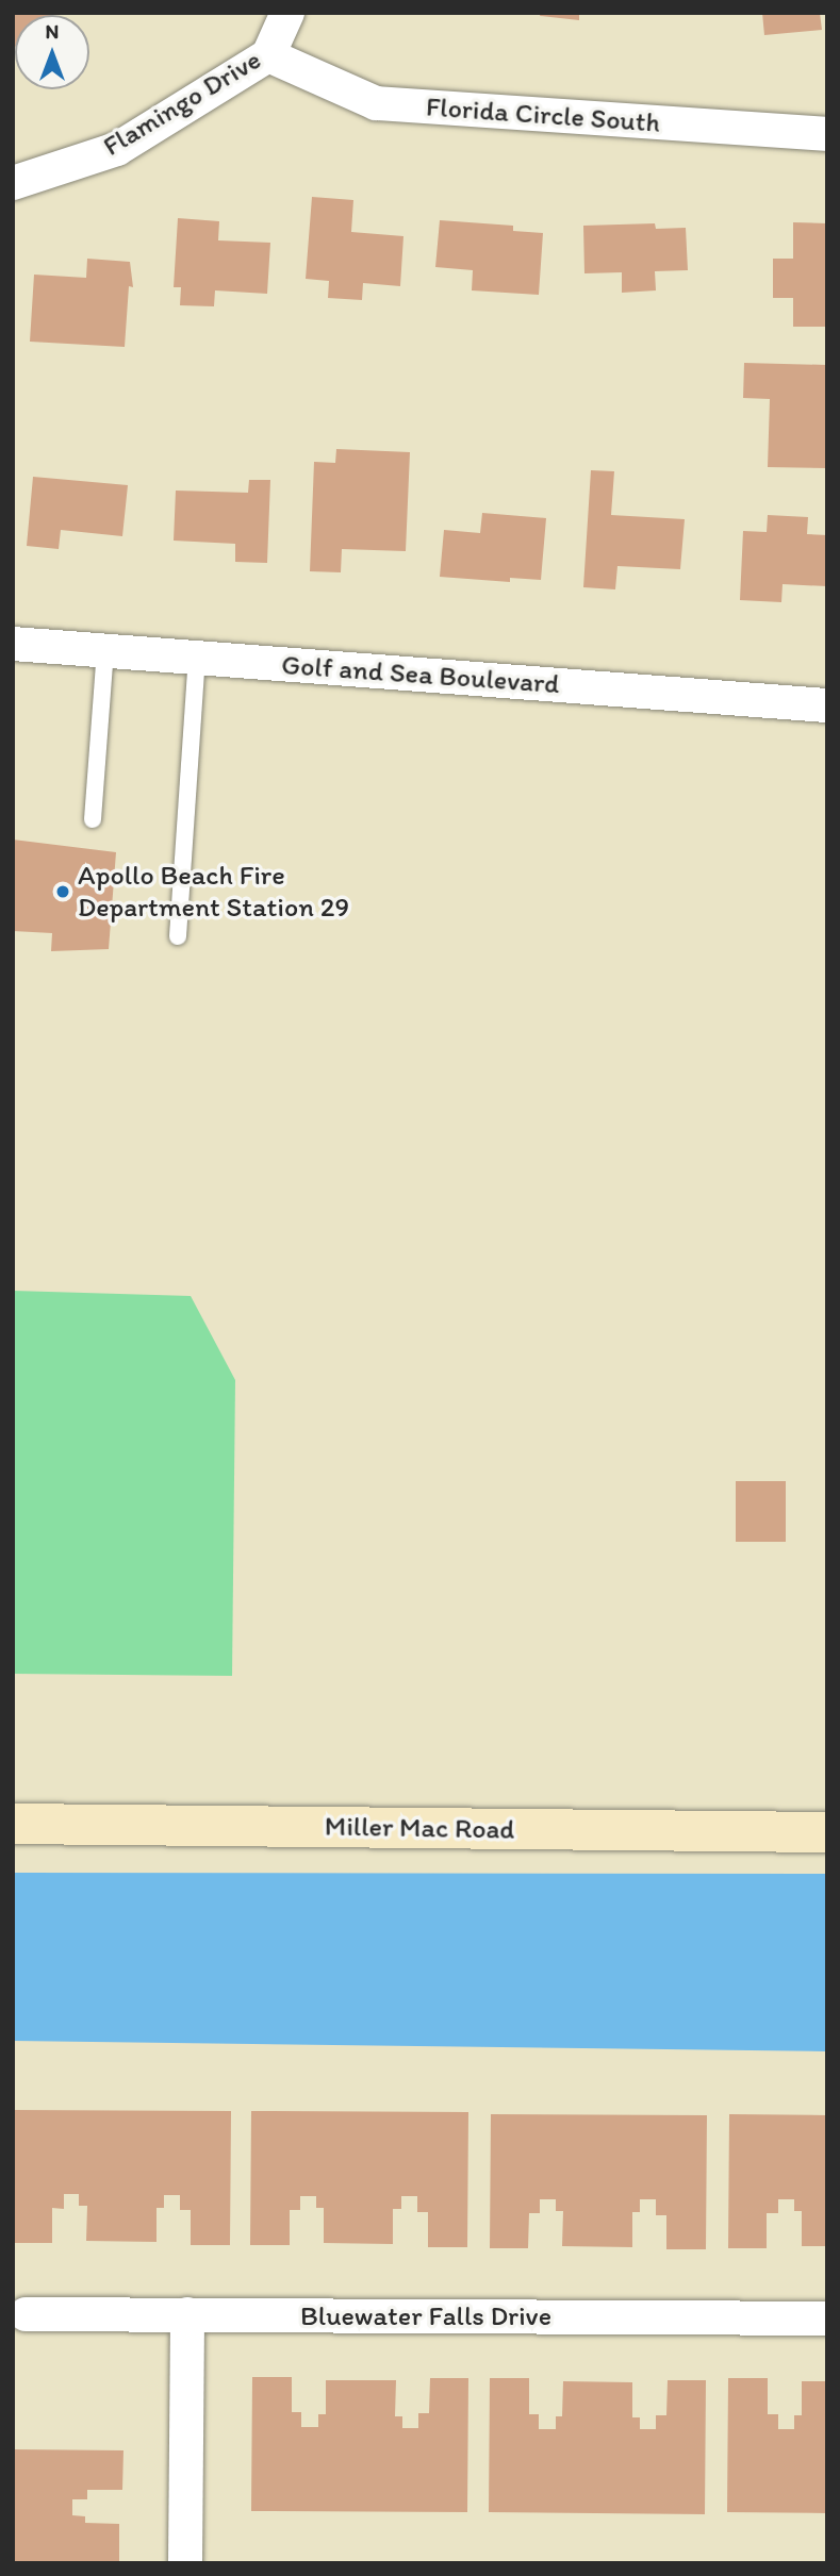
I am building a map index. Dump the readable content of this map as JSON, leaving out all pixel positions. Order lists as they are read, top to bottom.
{
  "streets": {
    "street": [
      "Flamingo Drive",
      "Florida Circle South",
      "Golf and Sea Boulevard",
      "Miller Mac Road",
      "Bluewater Falls Drive"
    ]
  },
  "crossings": [
    ["Flamingo Drive", "Florida Circle South"]
  ],
  "places": ["Apollo Beach Fire Department Station 29"],
  "north": "top"
}
